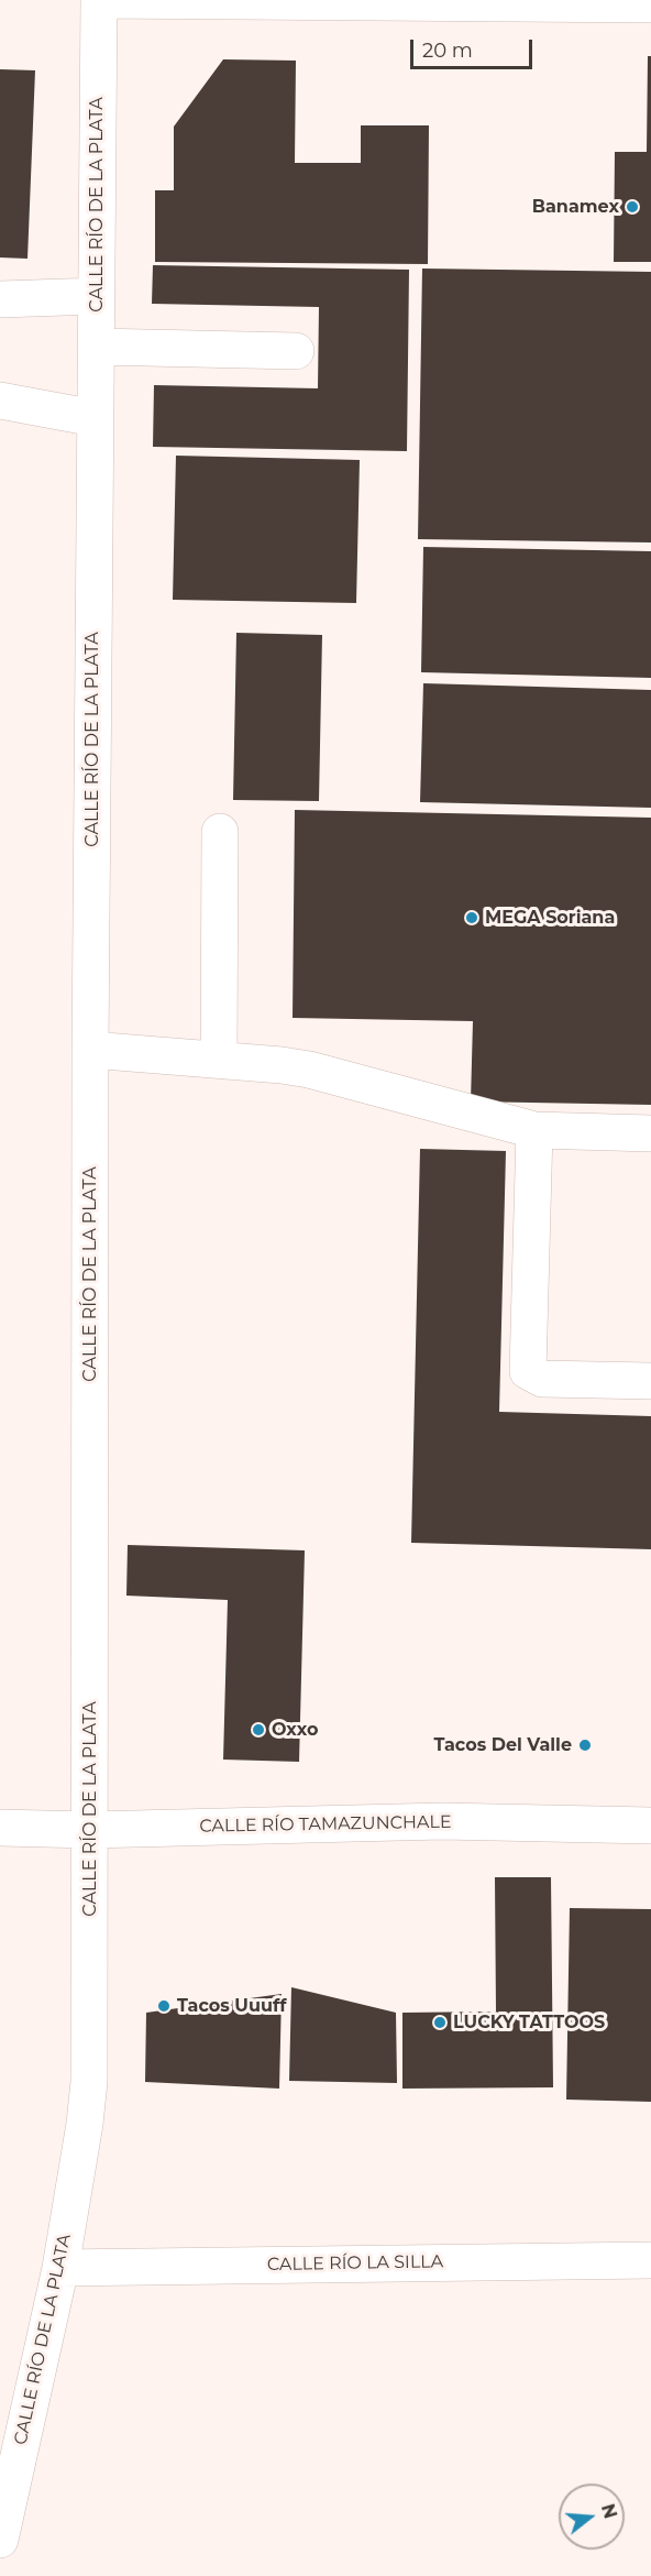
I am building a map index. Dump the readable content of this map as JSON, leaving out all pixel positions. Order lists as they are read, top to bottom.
{
  "streets": {
    "street": ["CALLE RÍO DE LA PLATA", "CALLE RÍO TAMAZUNCHALE", "CALLE RÍO LA SILLA"]
  },
  "crossings": [
    ["CALLE RÍO DE LA PLATA", "CALLE RÍO TAMAZUNCHALE"],
    ["CALLE RÍO DE LA PLATA", "CALLE RÍO LA SILLA"]
  ],
  "places": [
    "Banamex",
    "MEGA Soriana",
    "Oxxo",
    "Tacos Del Valle",
    "Tacos Uuuff",
    "LUCKY TATTOOS"
  ],
  "scale_bar": "20 m",
  "north": "right"
}
